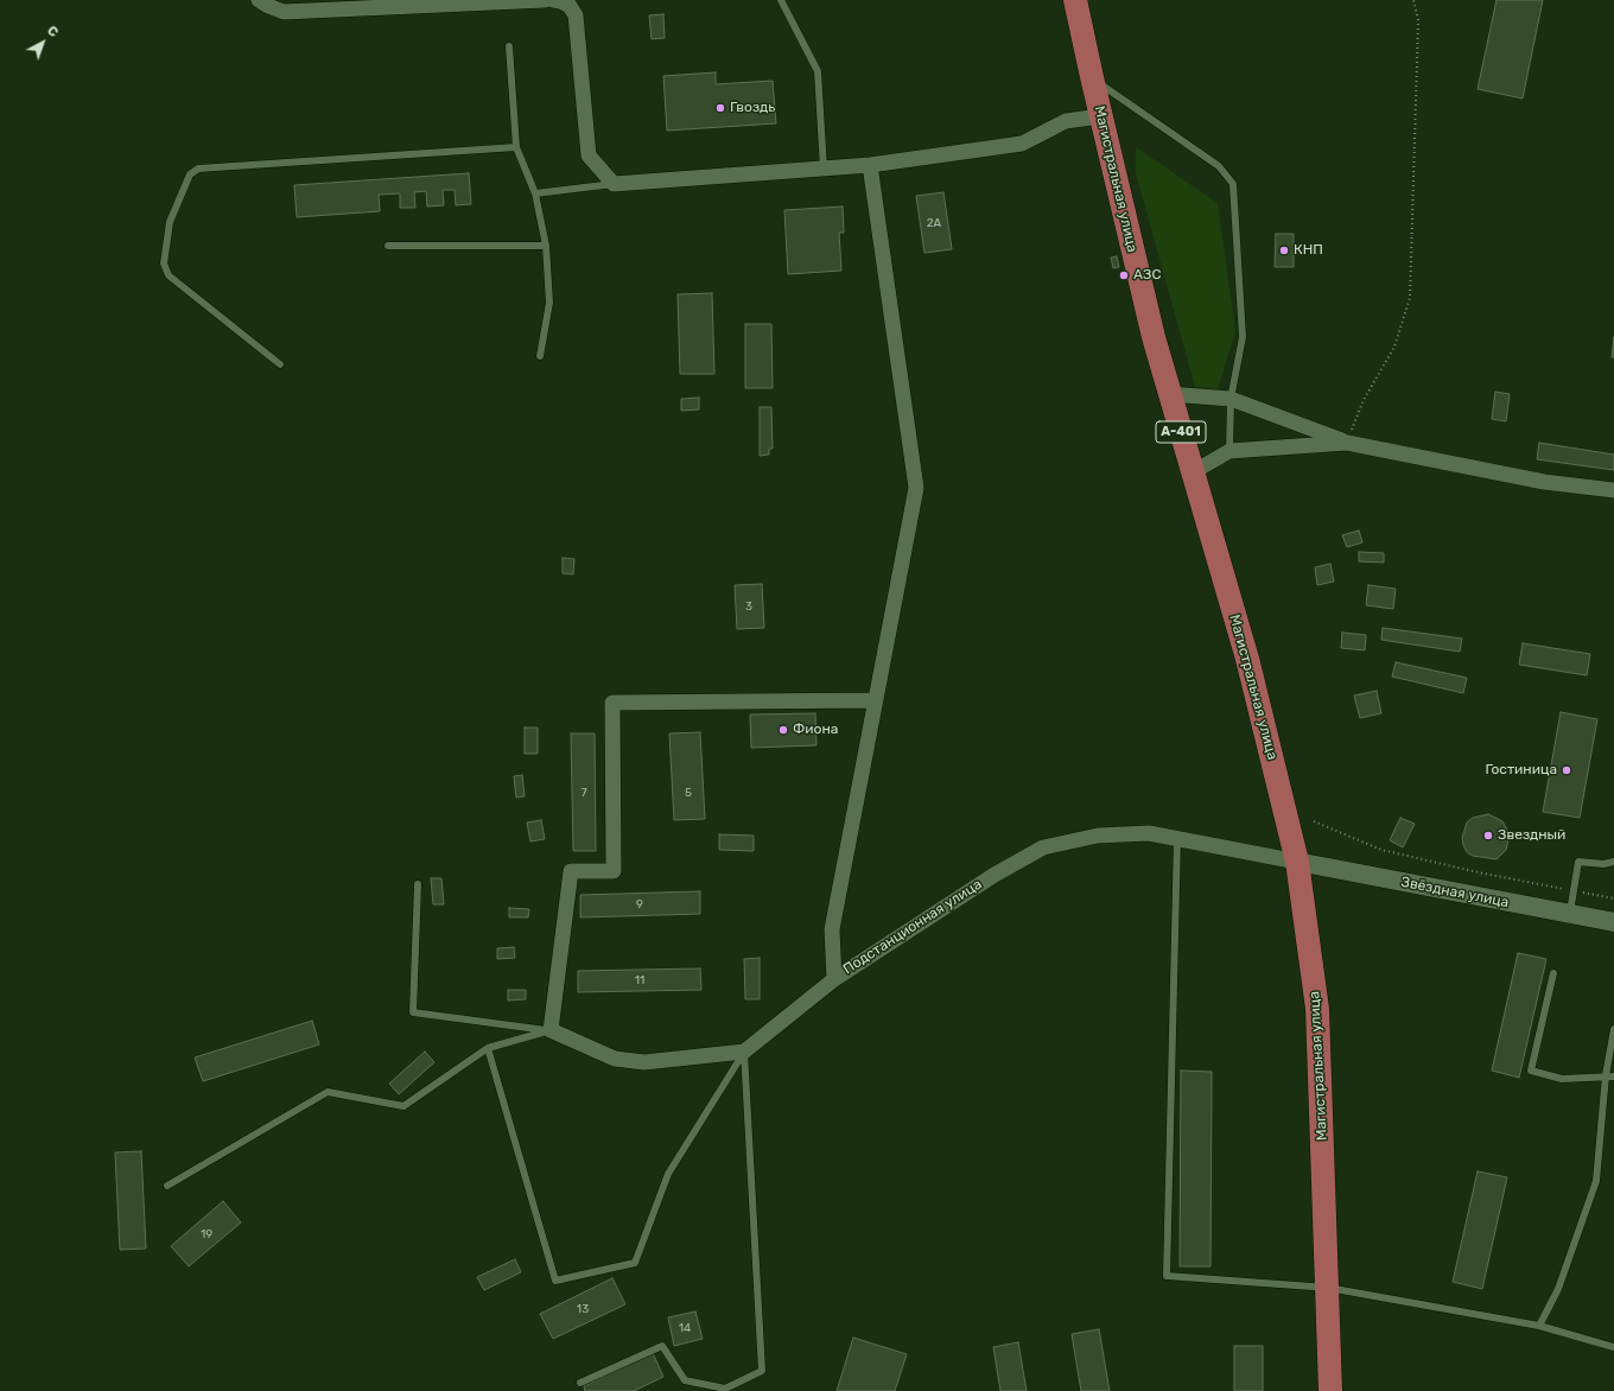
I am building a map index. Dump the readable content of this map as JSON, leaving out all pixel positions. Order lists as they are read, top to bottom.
{
  "streets": {
    "main road": ["Магистральная улица", "А-401"],
    "street": ["Звёздная улица", "Подстанционная улица"]
  },
  "crossings": [
    ["Магистральная улица", "Звёздная улица"],
    ["Магистральная улица", "Подстанционная улица"],
    ["Звёздная улица", "Подстанционная улица"]
  ],
  "places": [
    "Гвоздь",
    "КНП",
    "АЗС",
    "Фиона",
    "Гостиница",
    "Звездный"
  ],
  "house_numbers": [
    "2А",
    "3",
    "7",
    "5",
    "9",
    "11",
    "19",
    "13",
    "14"
  ],
  "north": "top right"
}
